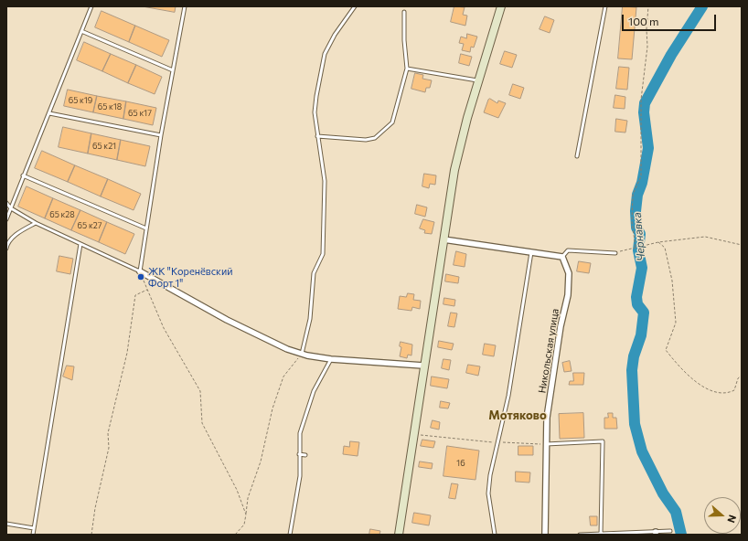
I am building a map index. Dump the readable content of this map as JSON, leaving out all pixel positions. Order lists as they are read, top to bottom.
{
  "streets": {
    "street": ["Никольская улица"]
  },
  "districts": ["Мотяково"],
  "water": ["Чернавка"],
  "places": ["ЖК \"Коренёвский Форт 1\""],
  "house_numbers": [
    "65 к19",
    "65 к18",
    "65 к17",
    "65 к21",
    "65 к28",
    "65 к27",
    "16"
  ],
  "scale_bar": "100 m",
  "north": "right"
}
